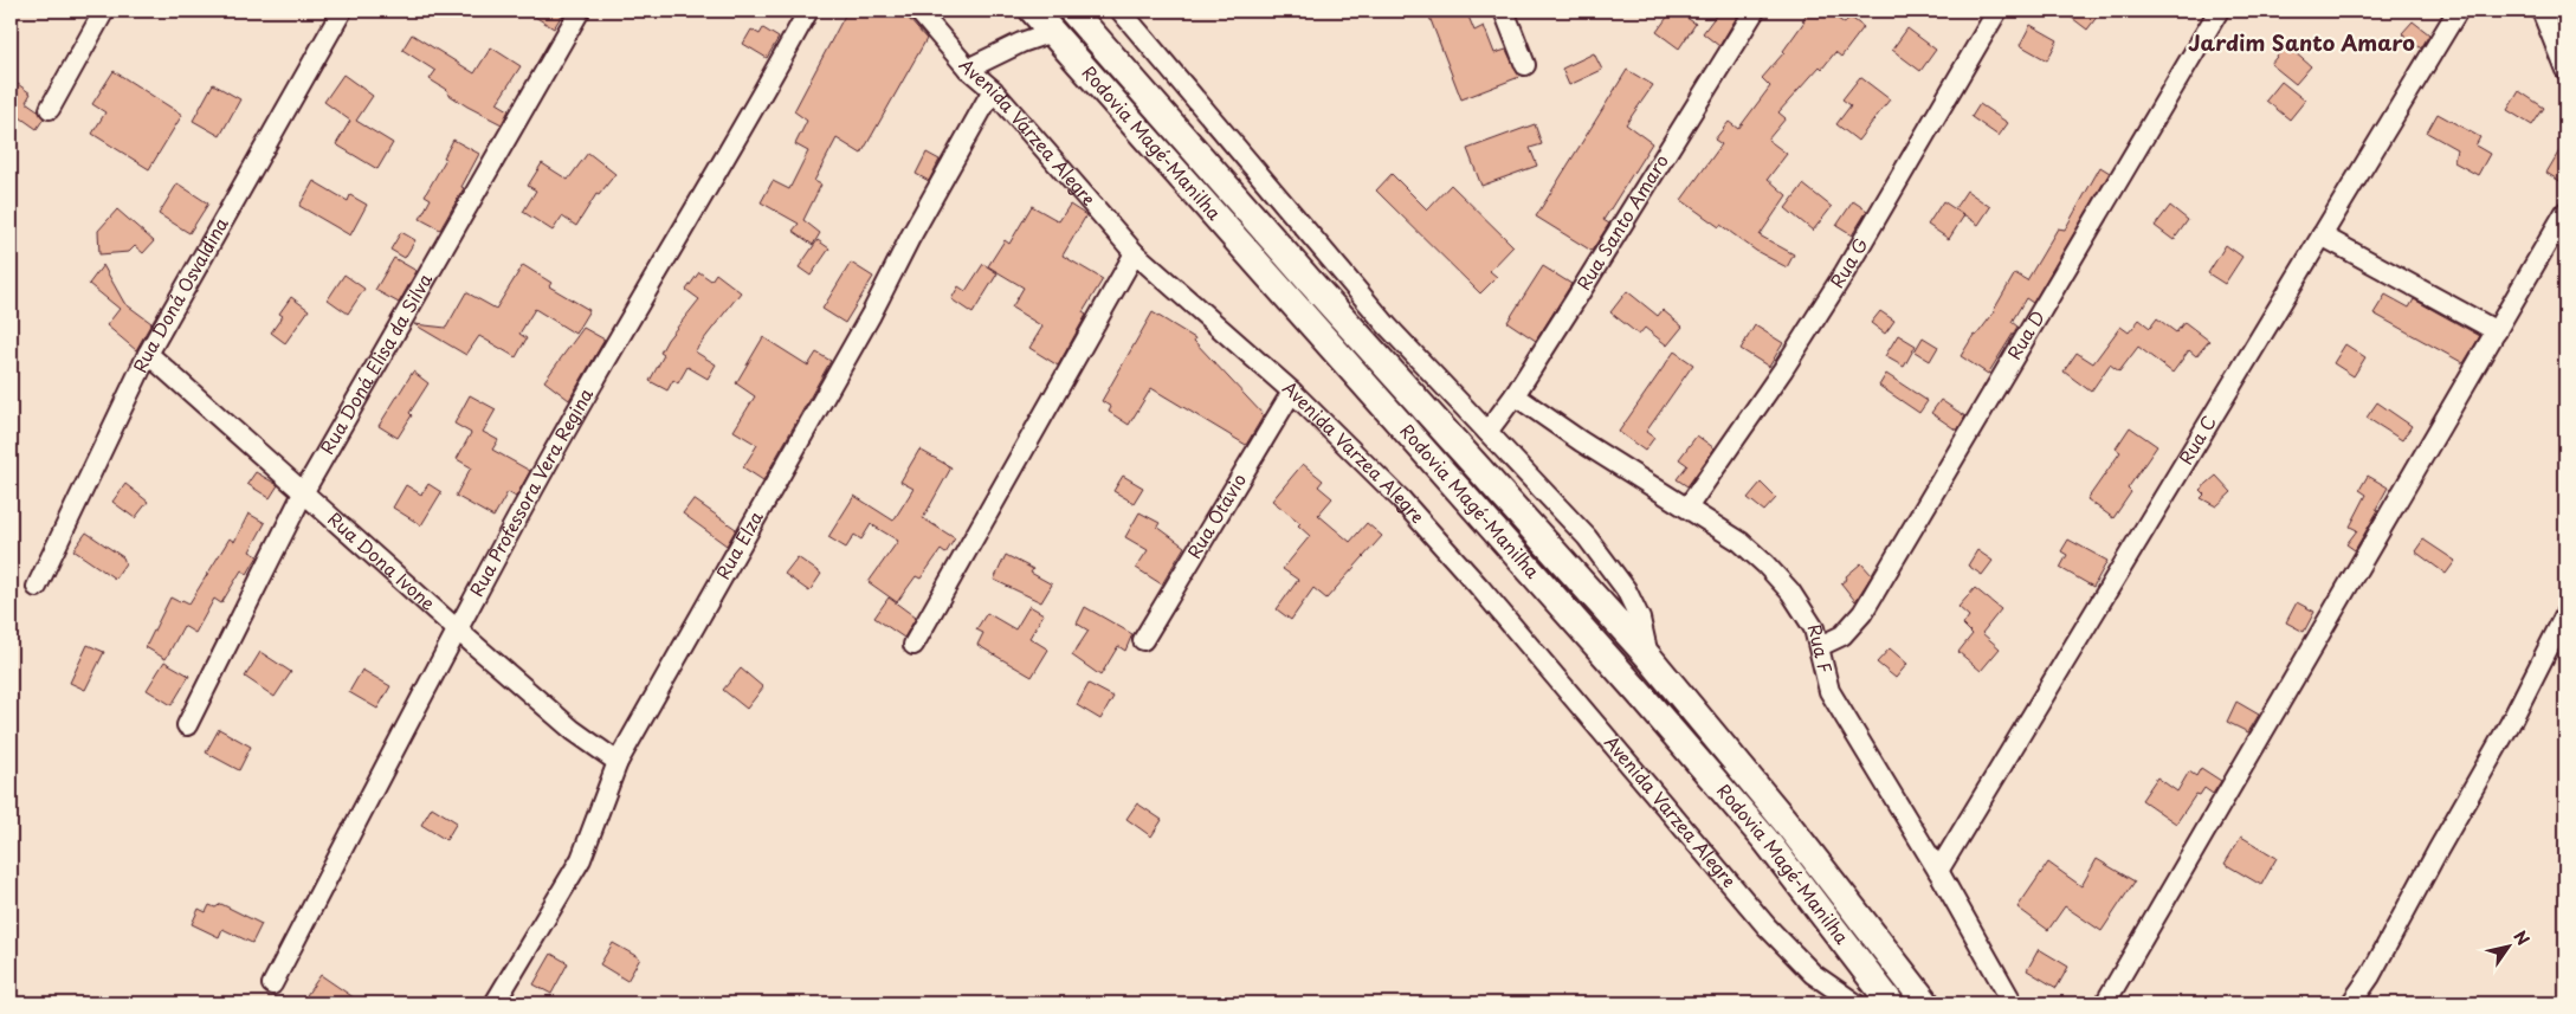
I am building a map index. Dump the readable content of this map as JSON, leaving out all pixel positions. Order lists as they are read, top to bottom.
{
  "streets": {
    "highway": ["Rodovia Magé-Manilha"],
    "street": [
      "Avenida Várzea Alegre",
      "Rua Santo Amaro",
      "Rua G",
      "Rua Doná Osvaldina",
      "Rua D",
      "Rua Doná Elisa da Silva",
      "Rua C",
      "Avenida Varzea Alegre",
      "Rua Professora Vera Regina",
      "Rua Otávio",
      "Rua Elza",
      "Rua Dona Ivone",
      "Rua F"
    ]
  },
  "crossings": [
    ["Avenida Várzea Alegre", "Avenida Varzea Alegre"],
    ["Avenida Várzea Alegre", "Rua Elza"],
    ["Rua Santo Amaro", "Rua F"],
    ["Rua G", "Rua F"],
    ["Rua Doná Osvaldina", "Rua Dona Ivone"],
    ["Rua D", "Rua F"],
    ["Rua Doná Elisa da Silva", "Rua Dona Ivone"],
    ["Rua C", "Rua F"],
    ["Avenida Varzea Alegre", "Rua Otávio"],
    ["Rua Professora Vera Regina", "Rua Dona Ivone"],
    ["Rua Elza", "Rua Dona Ivone"]
  ],
  "districts": ["Jardim Santo Amaro"],
  "north": "top right"
}
